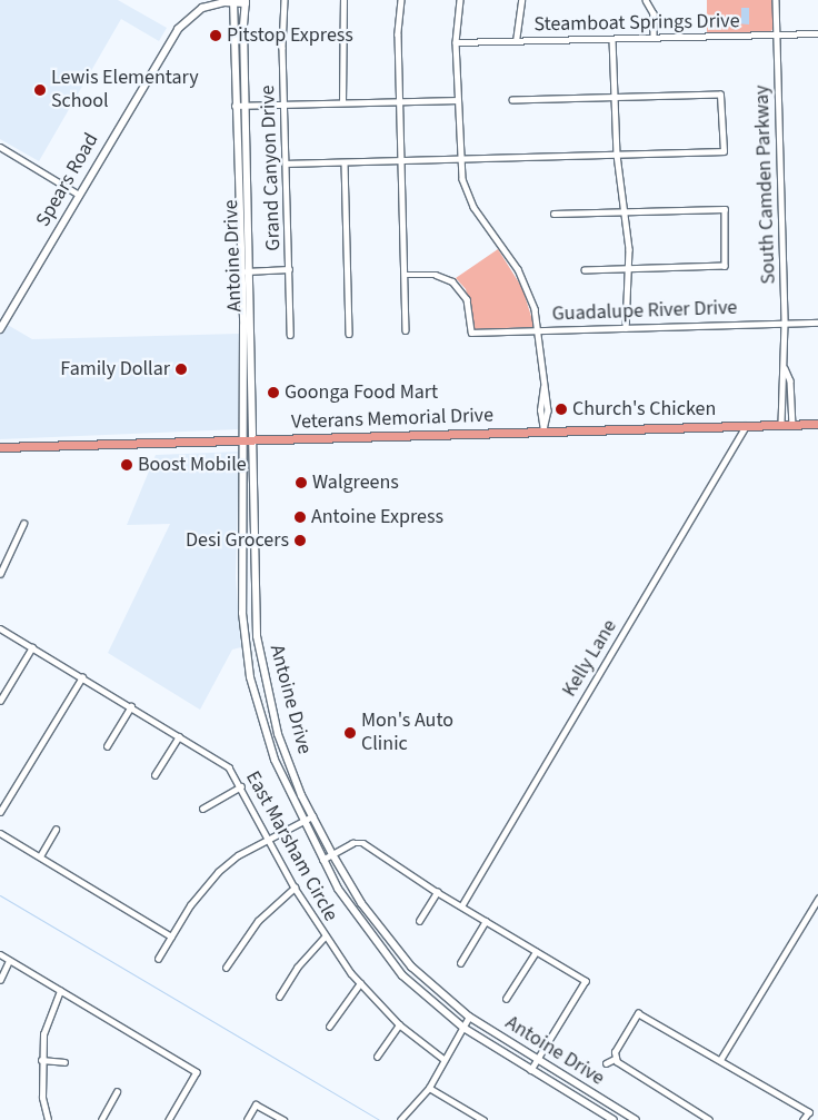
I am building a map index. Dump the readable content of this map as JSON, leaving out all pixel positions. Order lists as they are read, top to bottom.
{
  "streets": {
    "main road": ["Spears Road", "Antoine Drive", "Veterans Memorial Drive"],
    "street": [
      "Steamboat Springs Drive",
      "Grand Canyon Drive",
      "South Camden Parkway",
      "Guadalupe River Drive",
      "Kelly Lane",
      "East Marsham Circle"
    ]
  },
  "crossings": [
    ["Steamboat Springs Drive", "South Camden Parkway"],
    ["Spears Road", "Antoine Drive"],
    ["South Camden Parkway", "Guadalupe River Drive"],
    ["South Camden Parkway", "Veterans Memorial Drive"],
    ["Antoine Drive", "Veterans Memorial Drive"],
    ["Veterans Memorial Drive", "Kelly Lane"]
  ],
  "places": [
    "Pitstop Express",
    "Lewis Elementary School",
    "Family Dollar",
    "Goonga Food Mart",
    "Church's Chicken",
    "Boost Mobile",
    "Walgreens",
    "Antoine Express",
    "Desi Grocers",
    "Mon's Auto Clinic"
  ]
}
